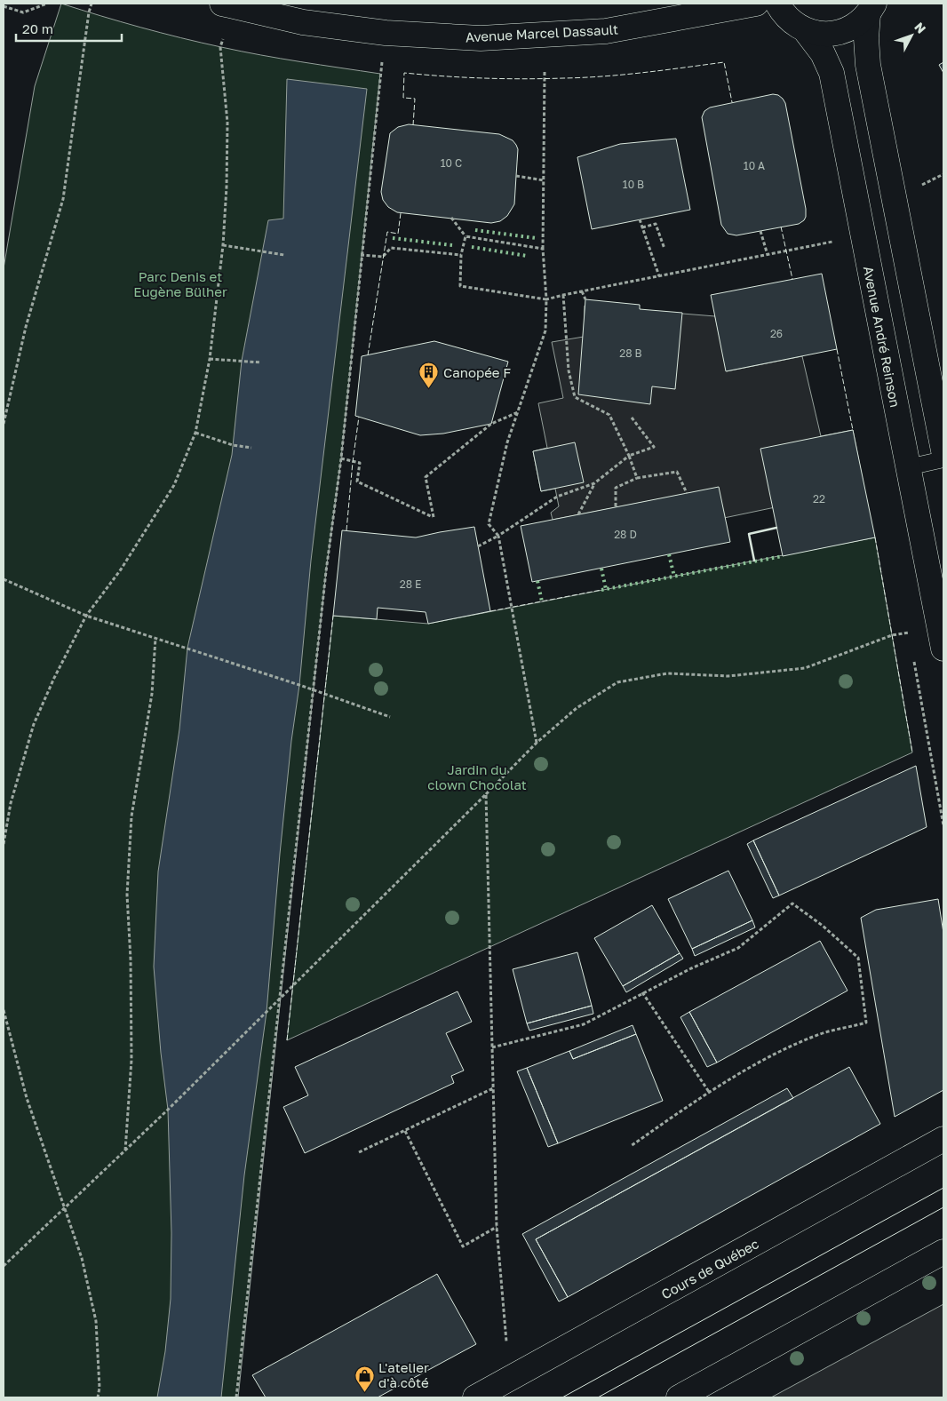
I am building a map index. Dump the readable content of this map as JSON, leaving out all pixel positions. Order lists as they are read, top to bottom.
{
  "streets": {
    "street": ["Avenue Marcel Dassault", "Avenue André Reinson", "Cours de Québec"]
  },
  "parks": ["Parc Denis et Eugène Bülher", "Jardin du clown Chocolat"],
  "places": {
    "building": ["Canopée F"],
    "shop": ["L'atelier d'à côté"]
  },
  "house_numbers": [
    "10 C",
    "10 A",
    "10 B",
    "26",
    "28 B",
    "22",
    "28 D",
    "28 E"
  ],
  "scale_bar": "20 m",
  "north": "top right"
}
